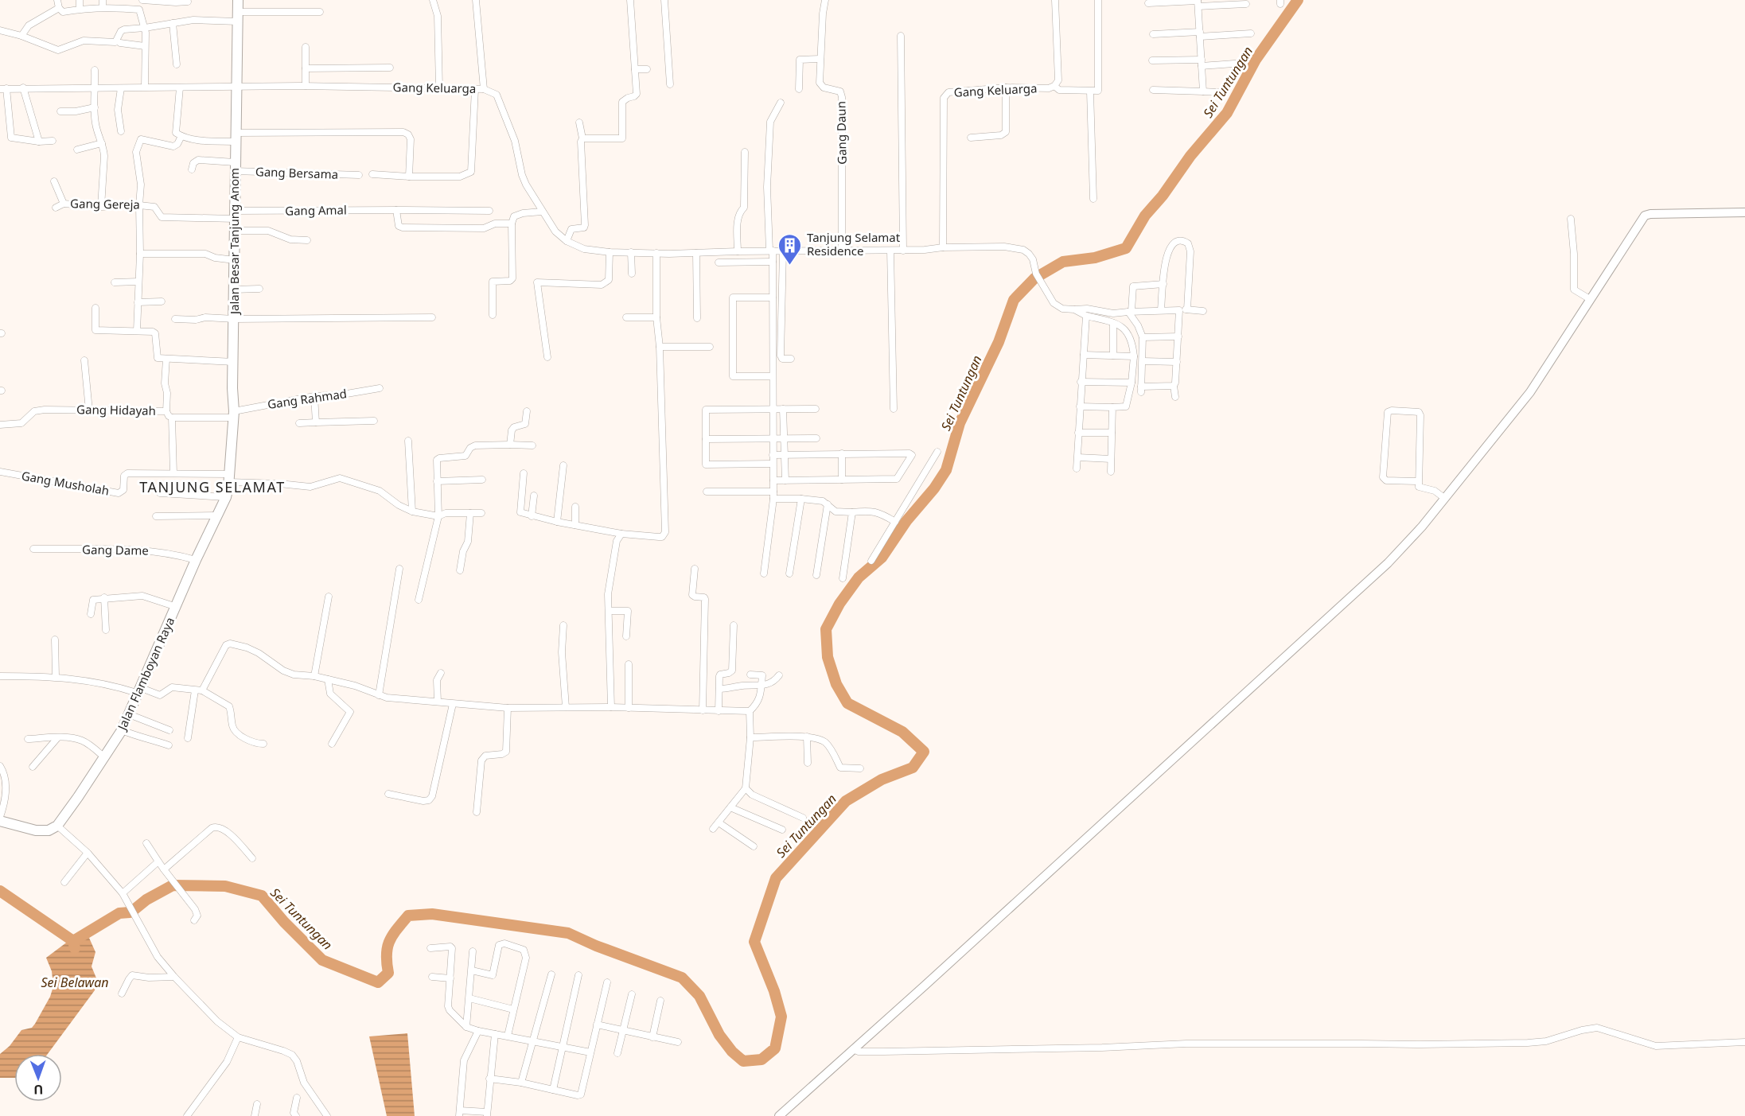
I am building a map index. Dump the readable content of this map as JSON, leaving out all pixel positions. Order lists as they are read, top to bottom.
{
  "streets": {
    "main road": ["Jalan Besar Tanjung Anom", "Jalan Flamboyan Raya"],
    "street": [
      "Gang Keluarga",
      "Gang Daun",
      "Gang Bersama",
      "Gang Gereja",
      "Gang Amal",
      "Gang Rahmad",
      "Gang Hidayah",
      "Gang Musholah",
      "Gang Dame"
    ]
  },
  "crossings": [
    ["Gang Keluarga", "Gang Daun"],
    ["Gang Keluarga", "Jalan Besar Tanjung Anom"],
    ["Gang Bersama", "Jalan Besar Tanjung Anom"],
    ["Gang Gereja", "Gang Amal"],
    ["Gang Gereja", "Jalan Besar Tanjung Anom"],
    ["Gang Amal", "Jalan Besar Tanjung Anom"],
    ["Jalan Besar Tanjung Anom", "Gang Rahmad"],
    ["Jalan Besar Tanjung Anom", "Gang Hidayah"],
    ["Jalan Besar Tanjung Anom", "Gang Musholah"],
    ["Jalan Besar Tanjung Anom", "Jalan Flamboyan Raya"],
    ["Gang Rahmad", "Gang Hidayah"],
    ["Gang Musholah", "Jalan Flamboyan Raya"],
    ["Gang Dame", "Jalan Flamboyan Raya"]
  ],
  "districts": ["TANJUNG SELAMAT"],
  "water": ["Sei Tuntungan", "Sei Belawan"],
  "places": {
    "building": ["Tanjung Selamat Residence"]
  },
  "north": "bottom"
}
